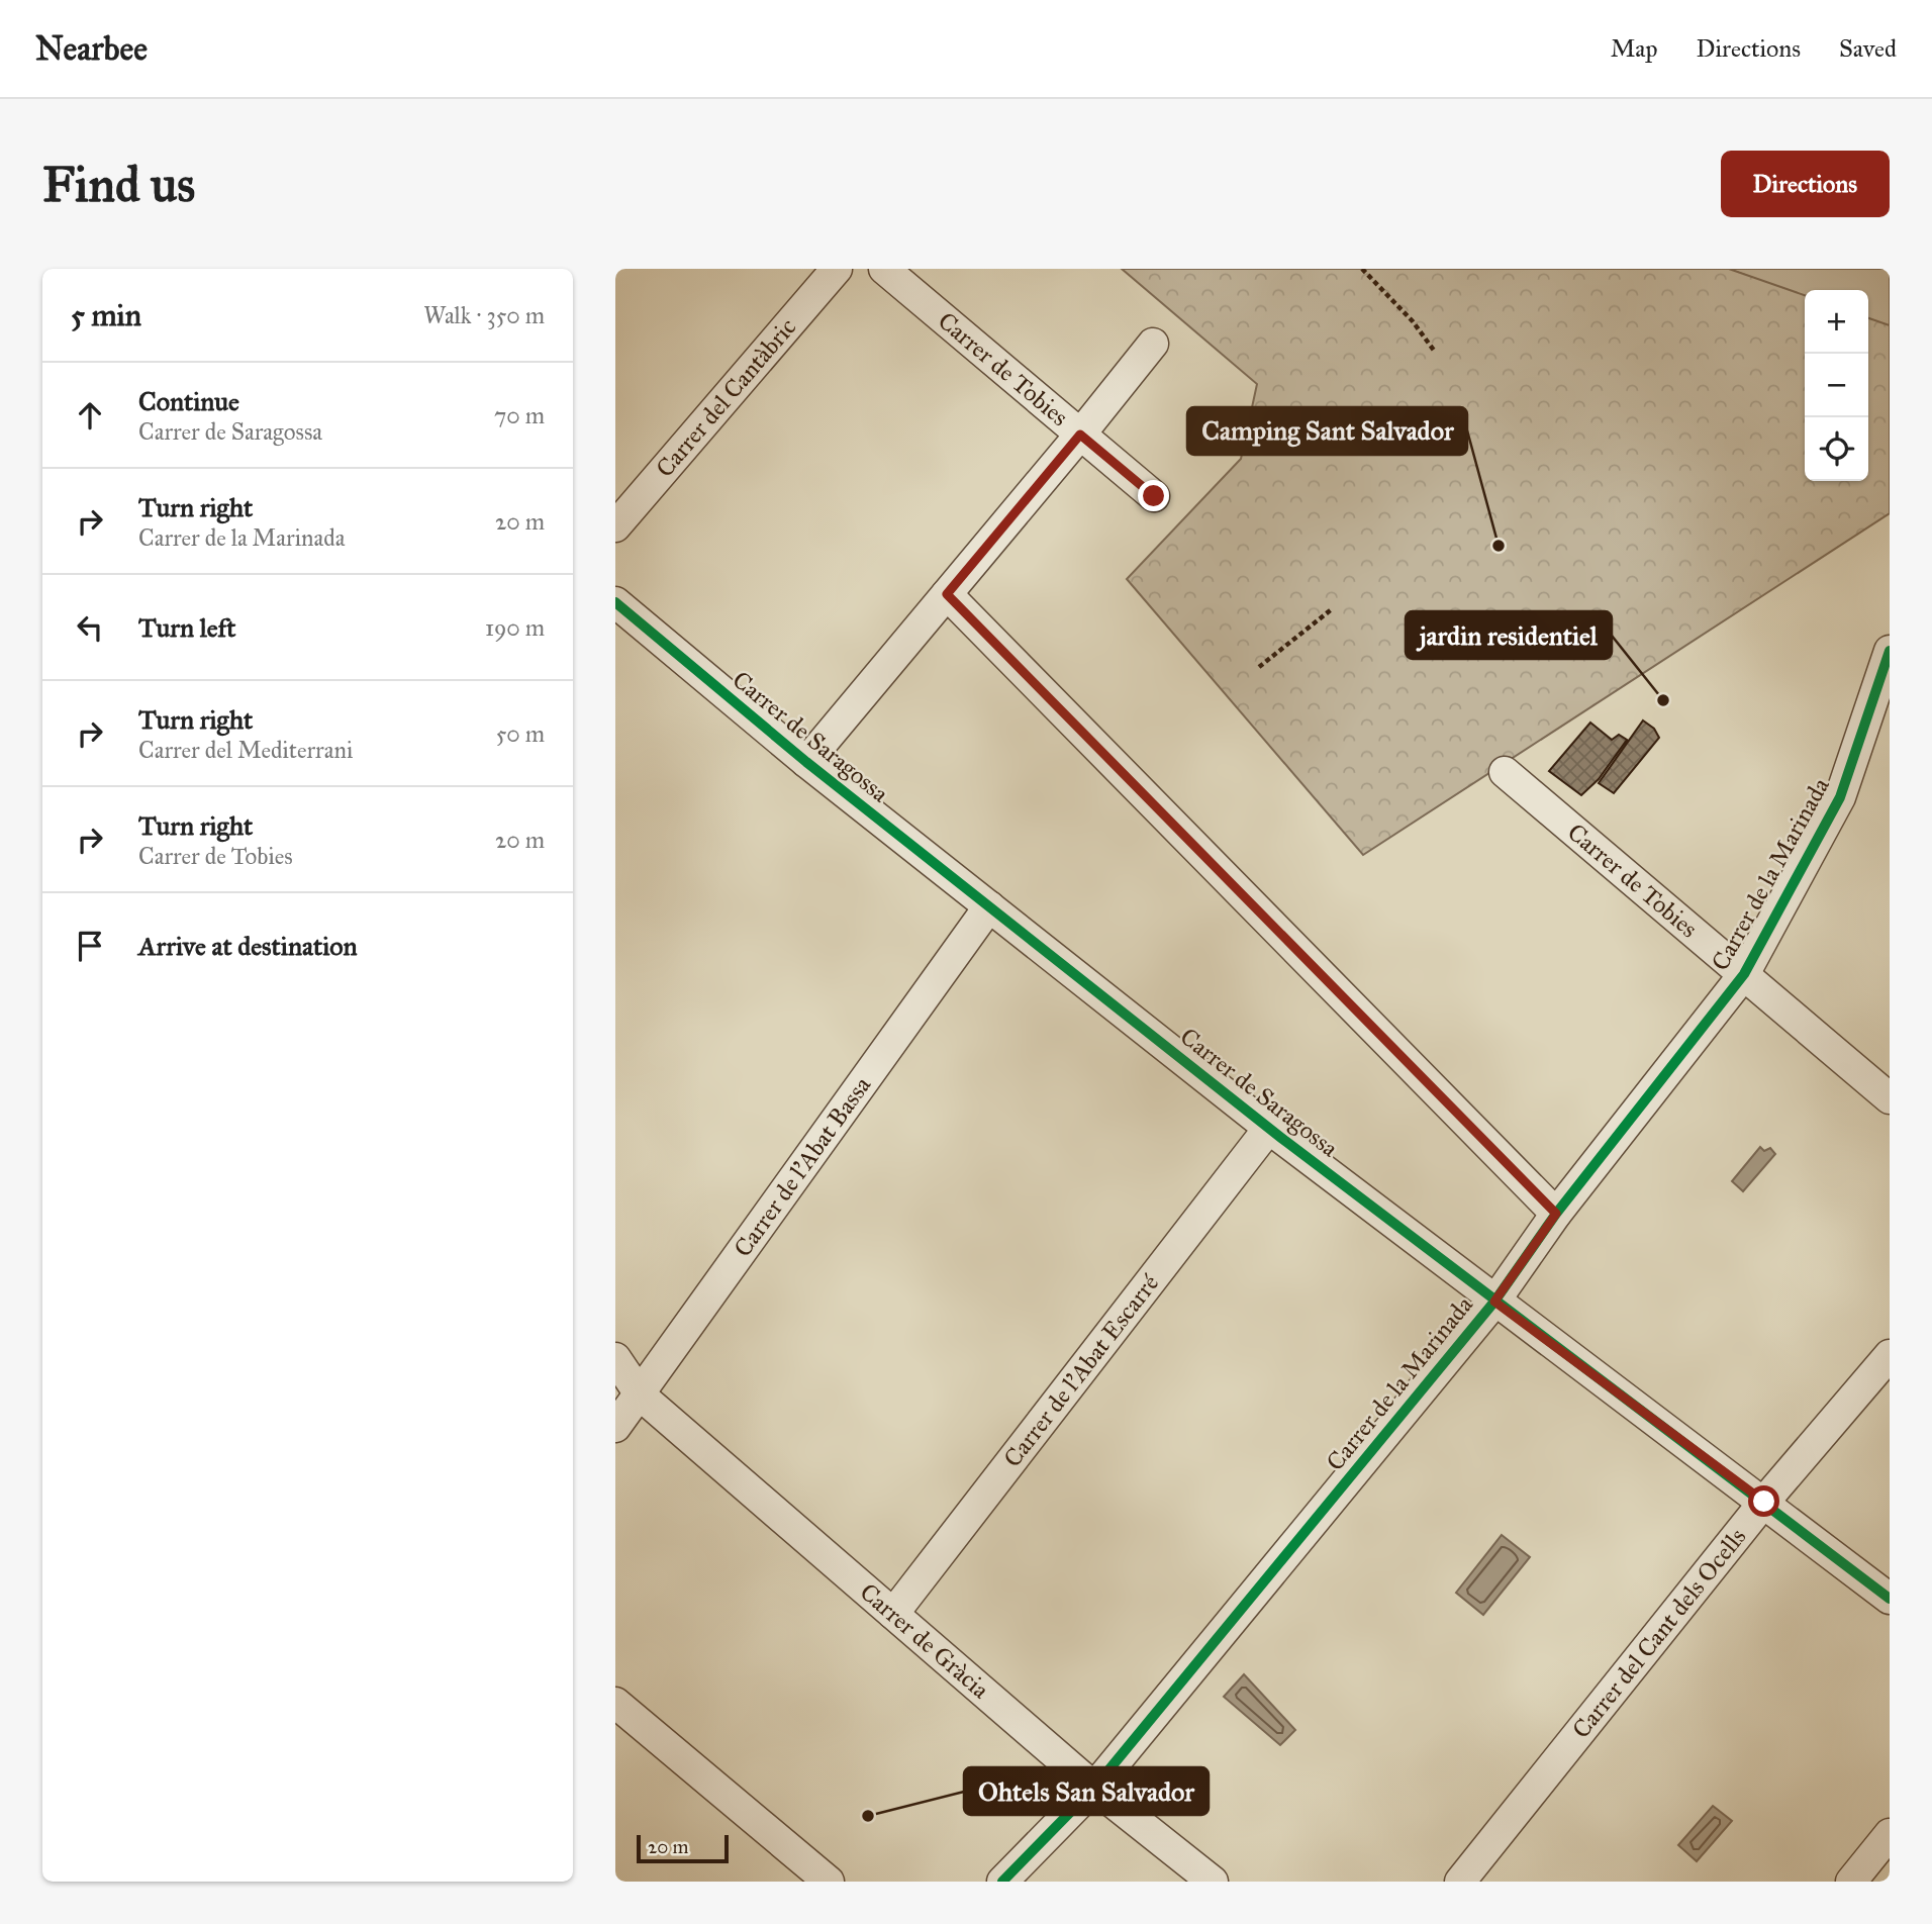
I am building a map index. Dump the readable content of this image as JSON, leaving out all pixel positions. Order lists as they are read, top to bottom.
{
  "streets": {
    "street": [
      "Carrer de Tobies",
      "Carrer del Cantàbric",
      "Carrer de Saragossa",
      "Carrer de la Marinada",
      "Carrer de l'Abat Bassa",
      "Carrer de l'Abat Escarré",
      "Carrer del Cant dels Ocells",
      "Carrer de Gràcia"
    ]
  },
  "crossings": [
    ["Carrer de Tobies", "Carrer de la Marinada"],
    ["Carrer de Saragossa", "Carrer de la Marinada"],
    ["Carrer de Saragossa", "Carrer de l'Abat Bassa"],
    ["Carrer de Saragossa", "Carrer de l'Abat Escarré"],
    ["Carrer de Saragossa", "Carrer del Cant dels Ocells"],
    ["Carrer de la Marinada", "Carrer de Gràcia"],
    ["Carrer de l'Abat Bassa", "Carrer de Gràcia"],
    ["Carrer de l'Abat Escarré", "Carrer de Gràcia"]
  ],
  "places": ["Camping Sant Salvador", "jardin residentiel", "Ohtels San Salvador"],
  "scale_bar": "20 m",
  "page": {
    "header": "Nearbee",
    "nav": ["Map", "Directions", "Saved"],
    "buttons": "Directions",
    "title": "Find us",
    "heading": ["5 min", "Walk · 350 m"],
    "map_buttons": ["+", "−"],
    "list": [
      ["Continue", "Carrer de Saragossa", "70 m"],
      ["Turn right", "Carrer de la Marinada", "20 m"],
      ["Turn left", "190 m"],
      ["Turn right", "Carrer del Mediterrani", "50 m"],
      ["Turn right", "Carrer de Tobies", "20 m"],
      "Arrive at destination"
    ],
    "scale": "20 m"
  }
}
